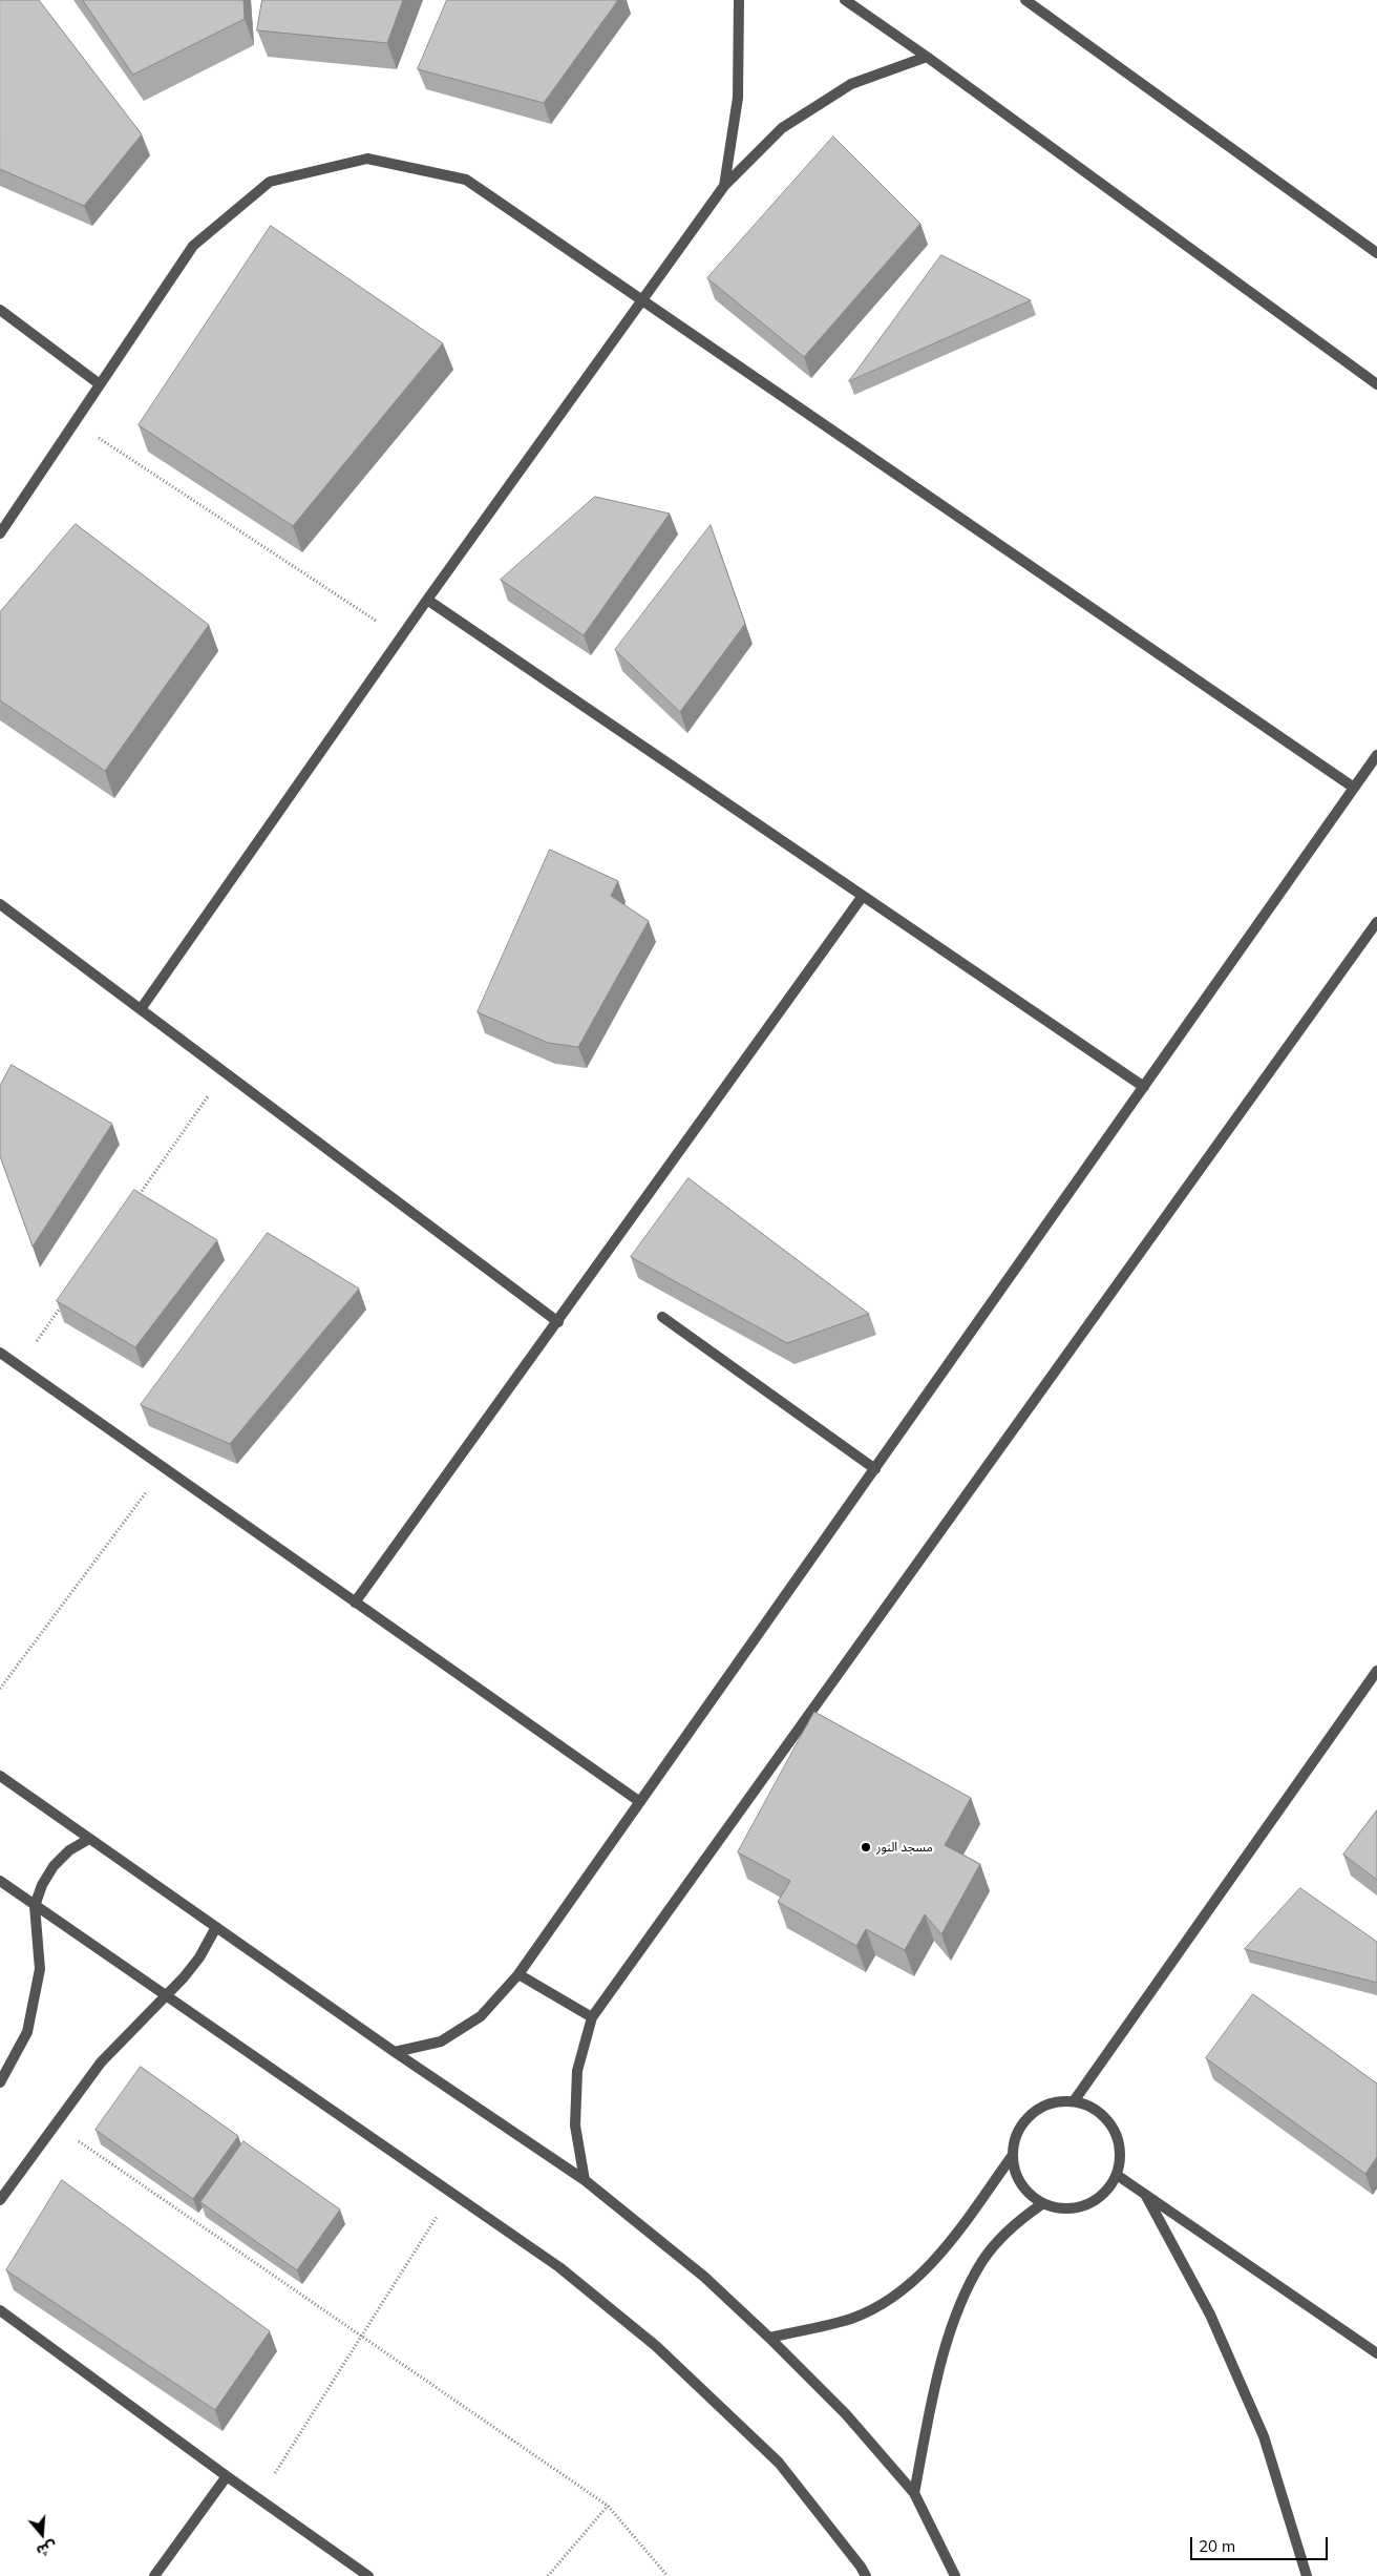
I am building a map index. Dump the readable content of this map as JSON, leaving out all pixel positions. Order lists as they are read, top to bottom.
{
  "places": ["مسجد النور"],
  "scale_bar": "20 m",
  "north": "bottom"
}
